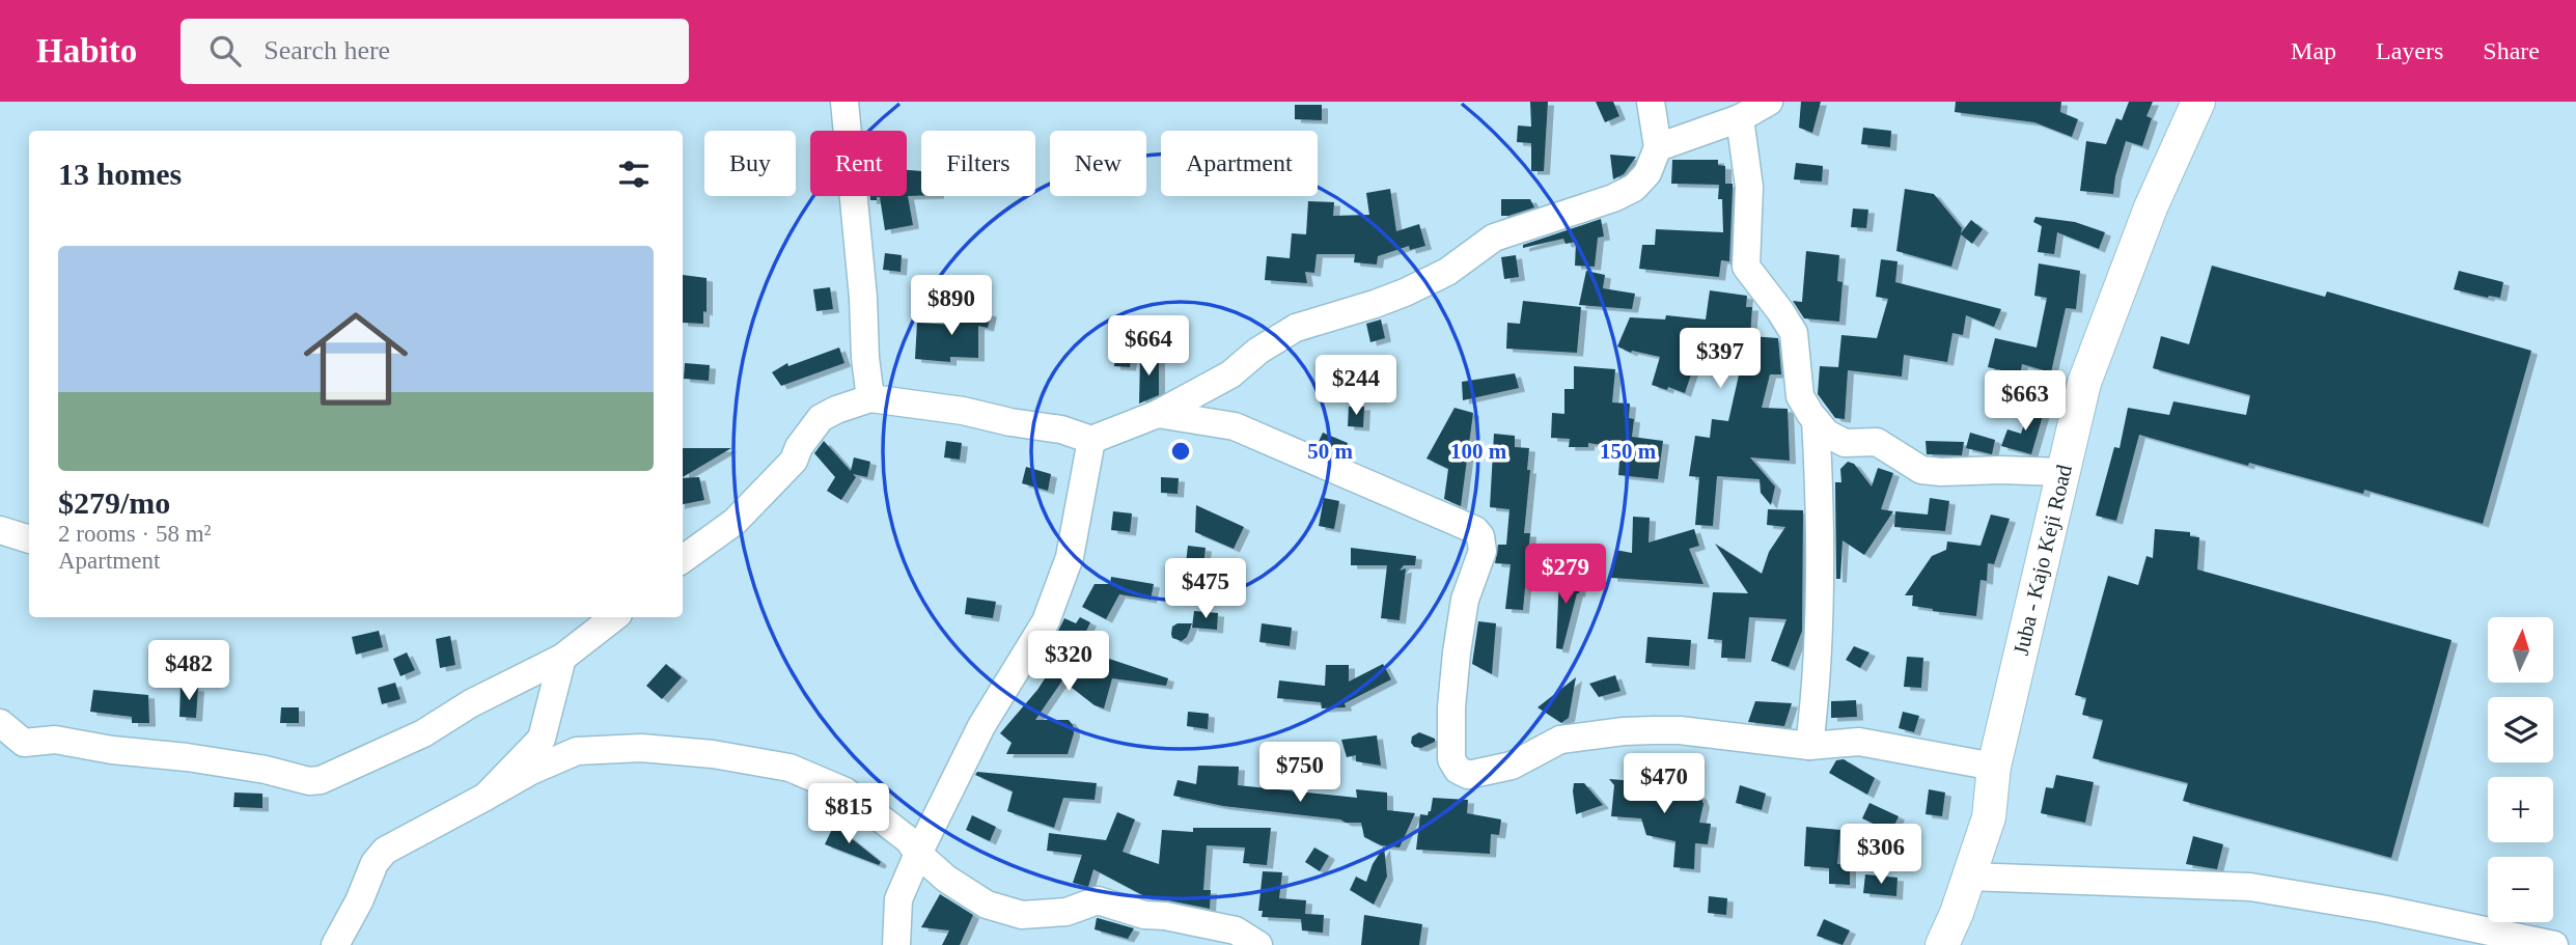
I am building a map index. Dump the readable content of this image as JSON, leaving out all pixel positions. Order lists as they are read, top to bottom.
{
  "streets": {
    "main road": ["Juba - Kajo Keji Road"]
  },
  "north": "top",
  "page": {
    "header": "Habito",
    "search": "Search here",
    "nav": ["Map", "Layers", "Share"],
    "chip": [
      "Buy",
      "Rent",
      "Filters",
      "New",
      "Apartment"
    ],
    "heading": "13 homes",
    "list": [
      {
        "name": "$279/mo",
        "note": "2 rooms · 58 m² · Apartment"
      }
    ],
    "price": [
      "$890",
      "$664",
      "$397",
      "$244",
      "$663",
      "$279",
      "$475",
      "$320",
      "$482",
      "$750",
      "$470",
      "$815",
      "$306"
    ],
    "map_buttons": ["+", "−"]
  },
  "rings": ["50 m", "100 m", "150 m"]
}
